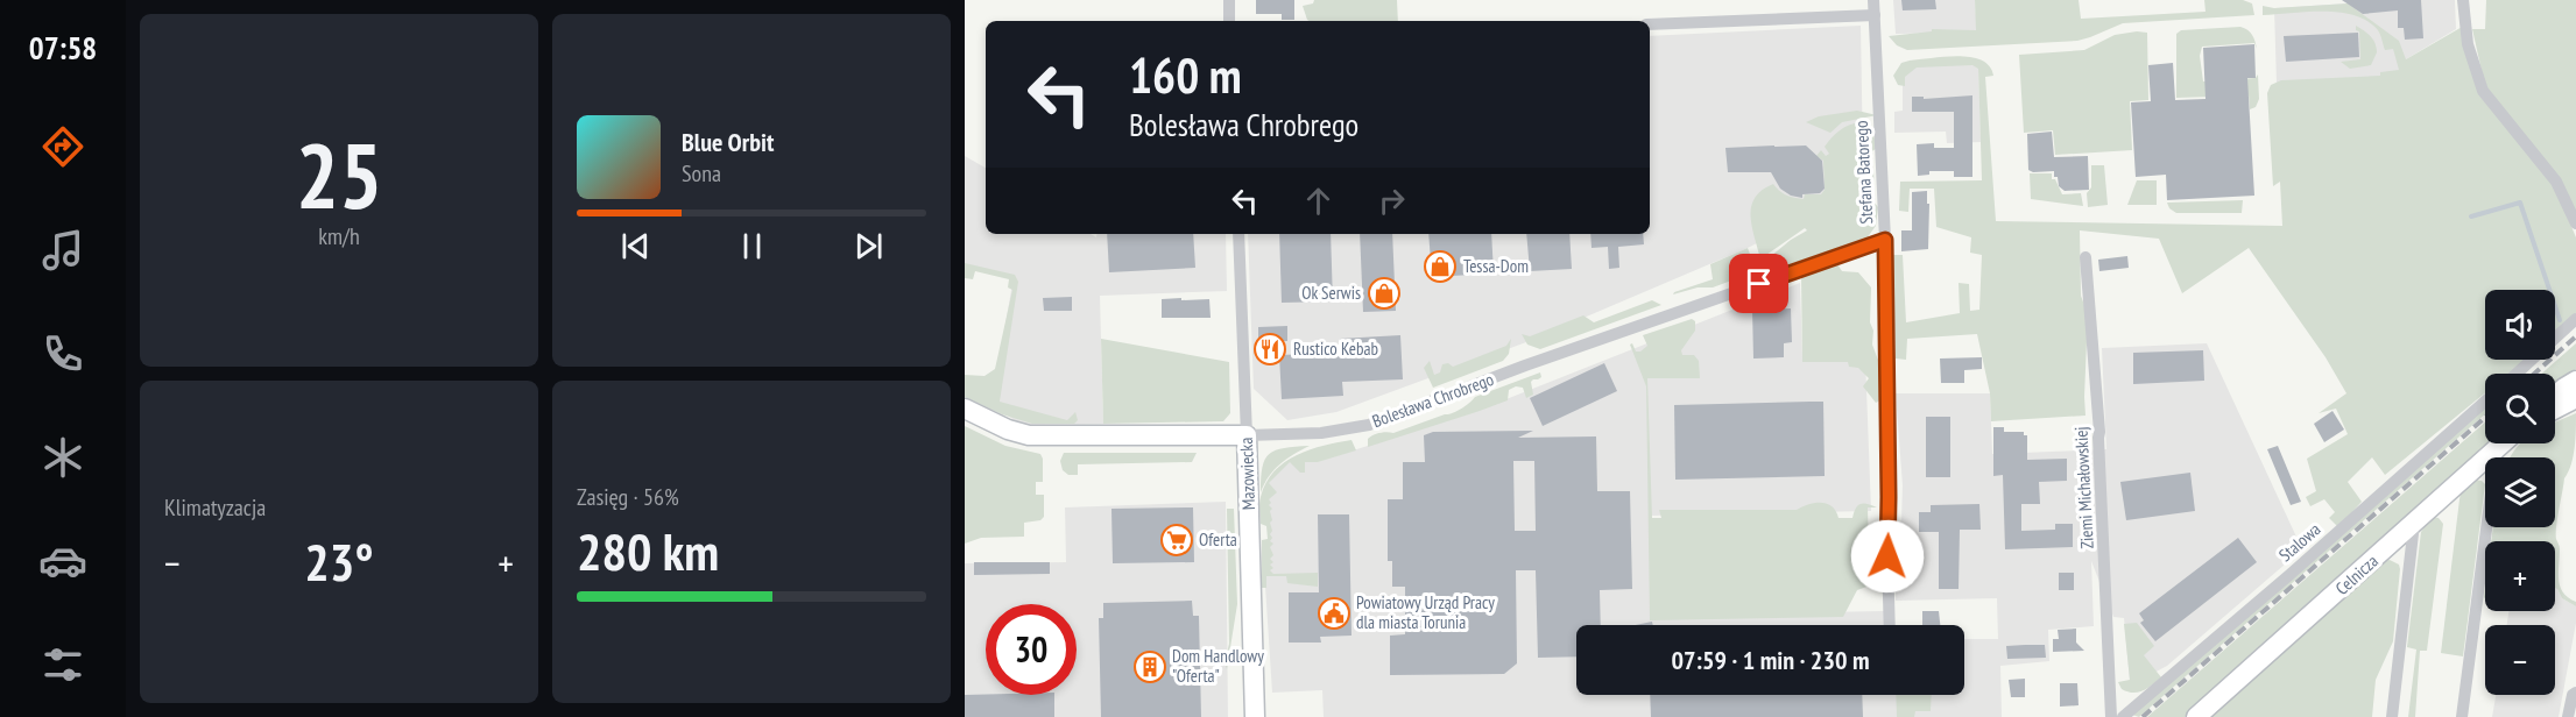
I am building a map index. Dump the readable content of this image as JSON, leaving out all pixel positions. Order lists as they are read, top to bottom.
{
  "streets": {
    "street": [
      "Stefana Batorego",
      "Bolesława Chrobrego",
      "Mazowiecka",
      "Ziemi Michałowskiej",
      "Stalowa",
      "Celnicza"
    ]
  },
  "crossings": [
    ["Stefana Batorego", "Bolesława Chrobrego"],
    ["Bolesława Chrobrego", "Mazowiecka"]
  ],
  "places": {
    "shop": ["Tessa-Dom", "Ok Serwis"],
    "restaurant": ["Rustico Kebab"],
    "supermarket": ["Oferta"],
    "public building": ["Powiatowy Urząd Pracy dla miasta Torunia"],
    "building": ["Dom Handlowy \"Oferta\""]
  },
  "page": {
    "tabs": "07:58",
    "tile": [
      ["25", "km/h"],
      "Klimatyzacja",
      ["Zasięg · 56%", "280 km"]
    ],
    "turn": ["160 m", "Bolesława Chrobrego"],
    "song": ["Blue Orbit", "Sona"],
    "map_buttons": ["+", "−"],
    "heat": ["−", "23°", "+"],
    "limit": "30",
    "trip": "07:59 · 1 min · 230 m"
  }
}
